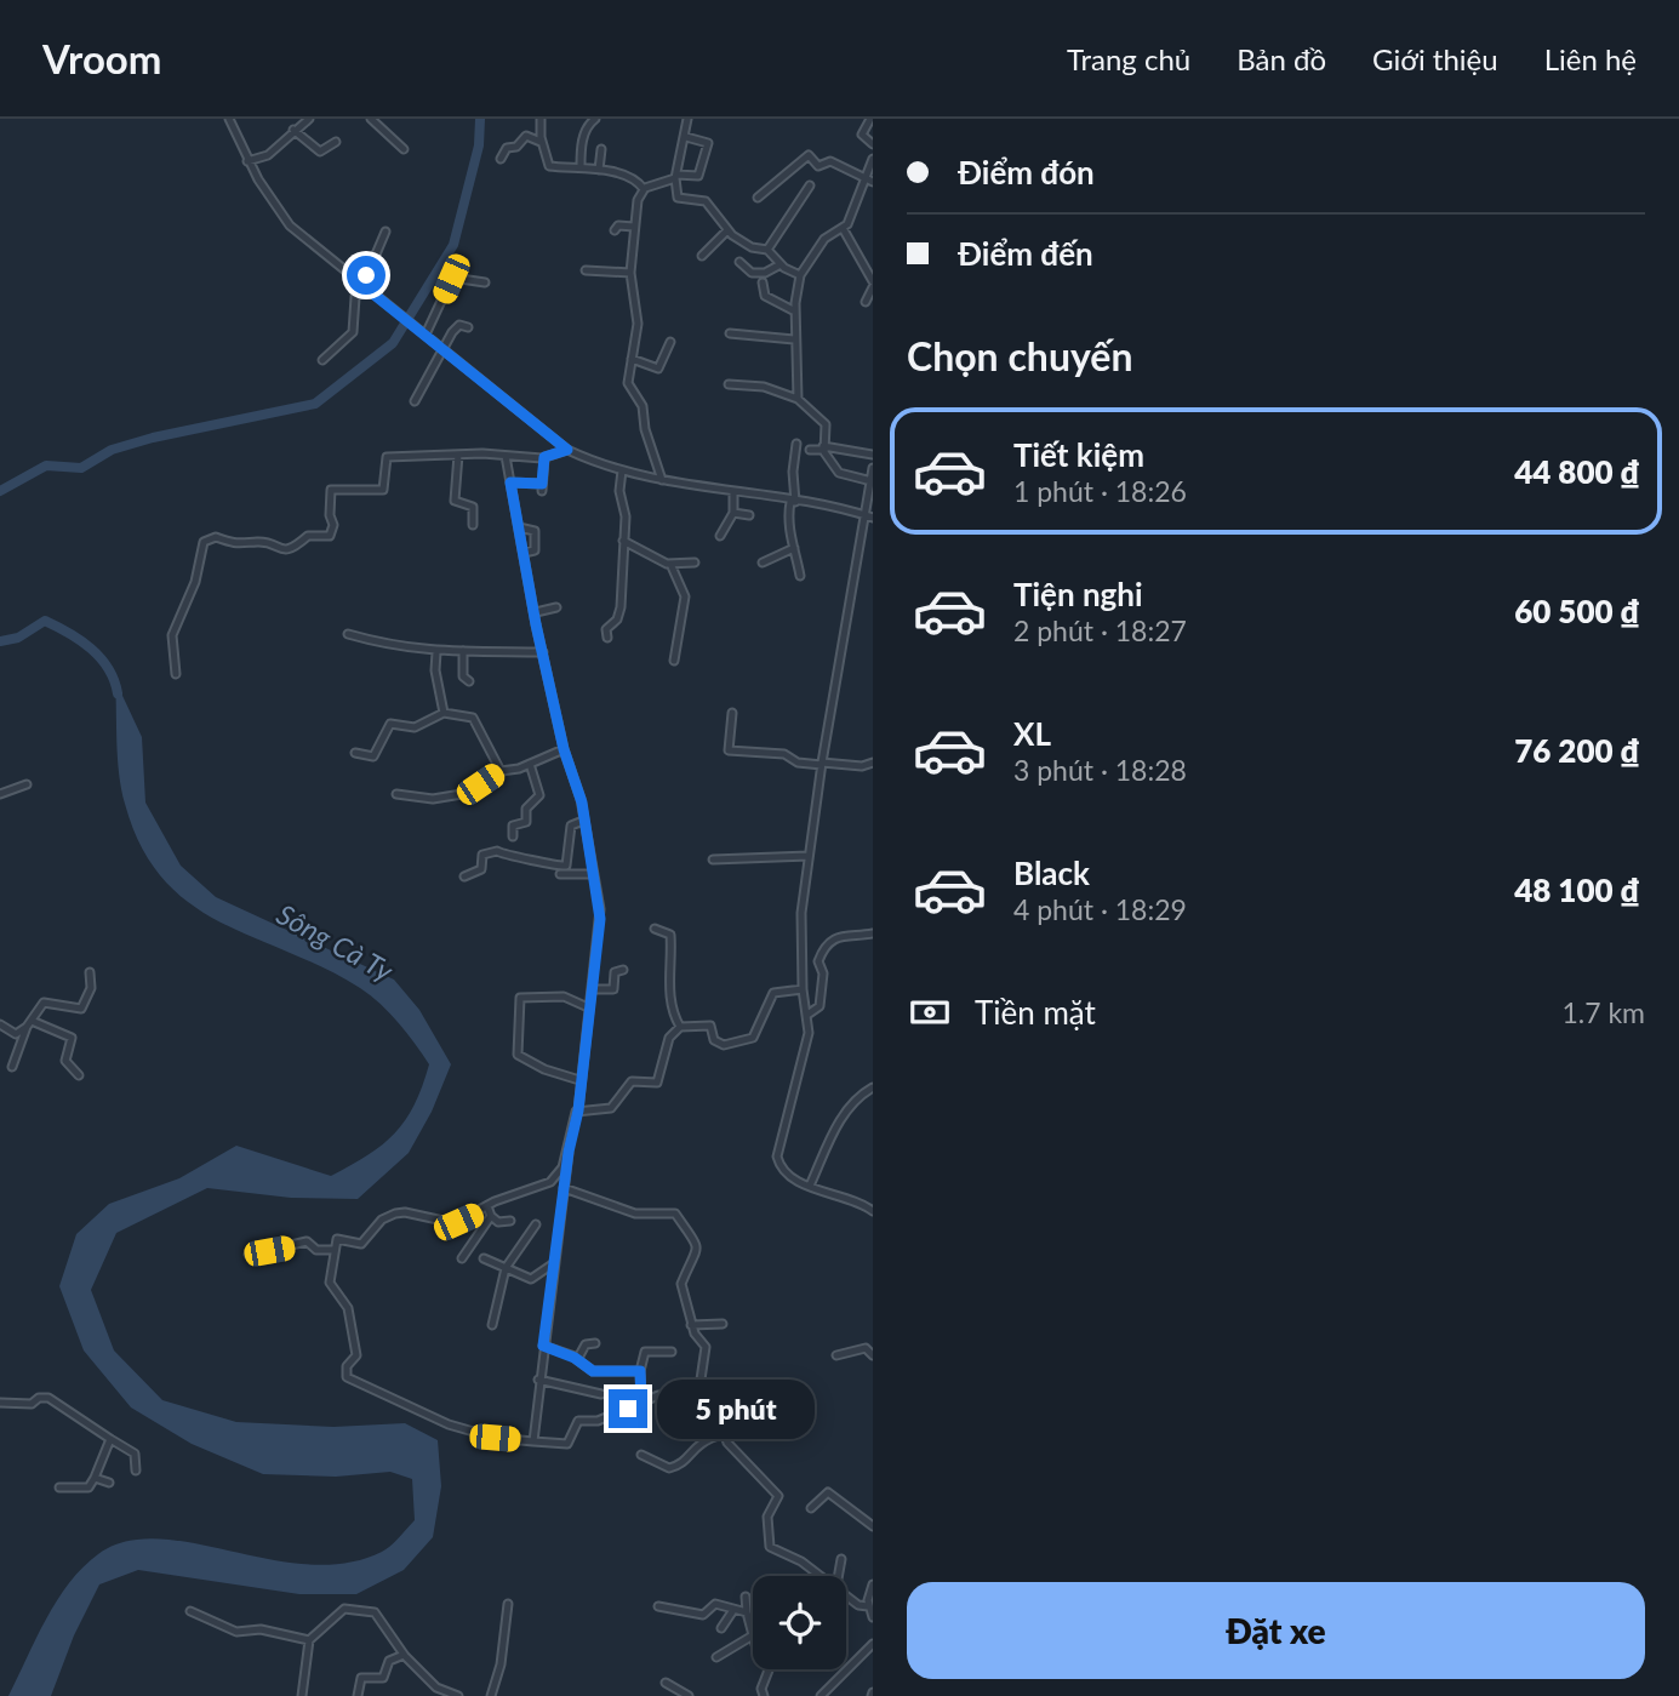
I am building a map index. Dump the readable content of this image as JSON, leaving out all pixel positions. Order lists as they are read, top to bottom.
{
  "water": ["Sông Cà Ty"],
  "page": {
    "header": "Vroom",
    "nav": [
      "Trang chủ",
      "Bản đồ",
      "Giới thiệu",
      "Liên hệ"
    ],
    "banner": ["Điểm đón", "Điểm đến"],
    "heading": "Chọn chuyến",
    "list": [
      {
        "name": "Tiết kiệm",
        "note": "1 phút · 18:26",
        "value": "44 800 ₫"
      },
      {
        "name": "Tiện nghi",
        "note": "2 phút · 18:27",
        "value": "60 500 ₫"
      },
      {
        "name": "XL",
        "note": "3 phút · 18:28",
        "value": "76 200 ₫"
      },
      {
        "name": "Black",
        "note": "4 phút · 18:29",
        "value": "48 100 ₫"
      }
    ],
    "pay": ["Tiền mặt", "1.7 km"],
    "bubble": "5 phút",
    "buttons": "Đặt xe"
  }
}
